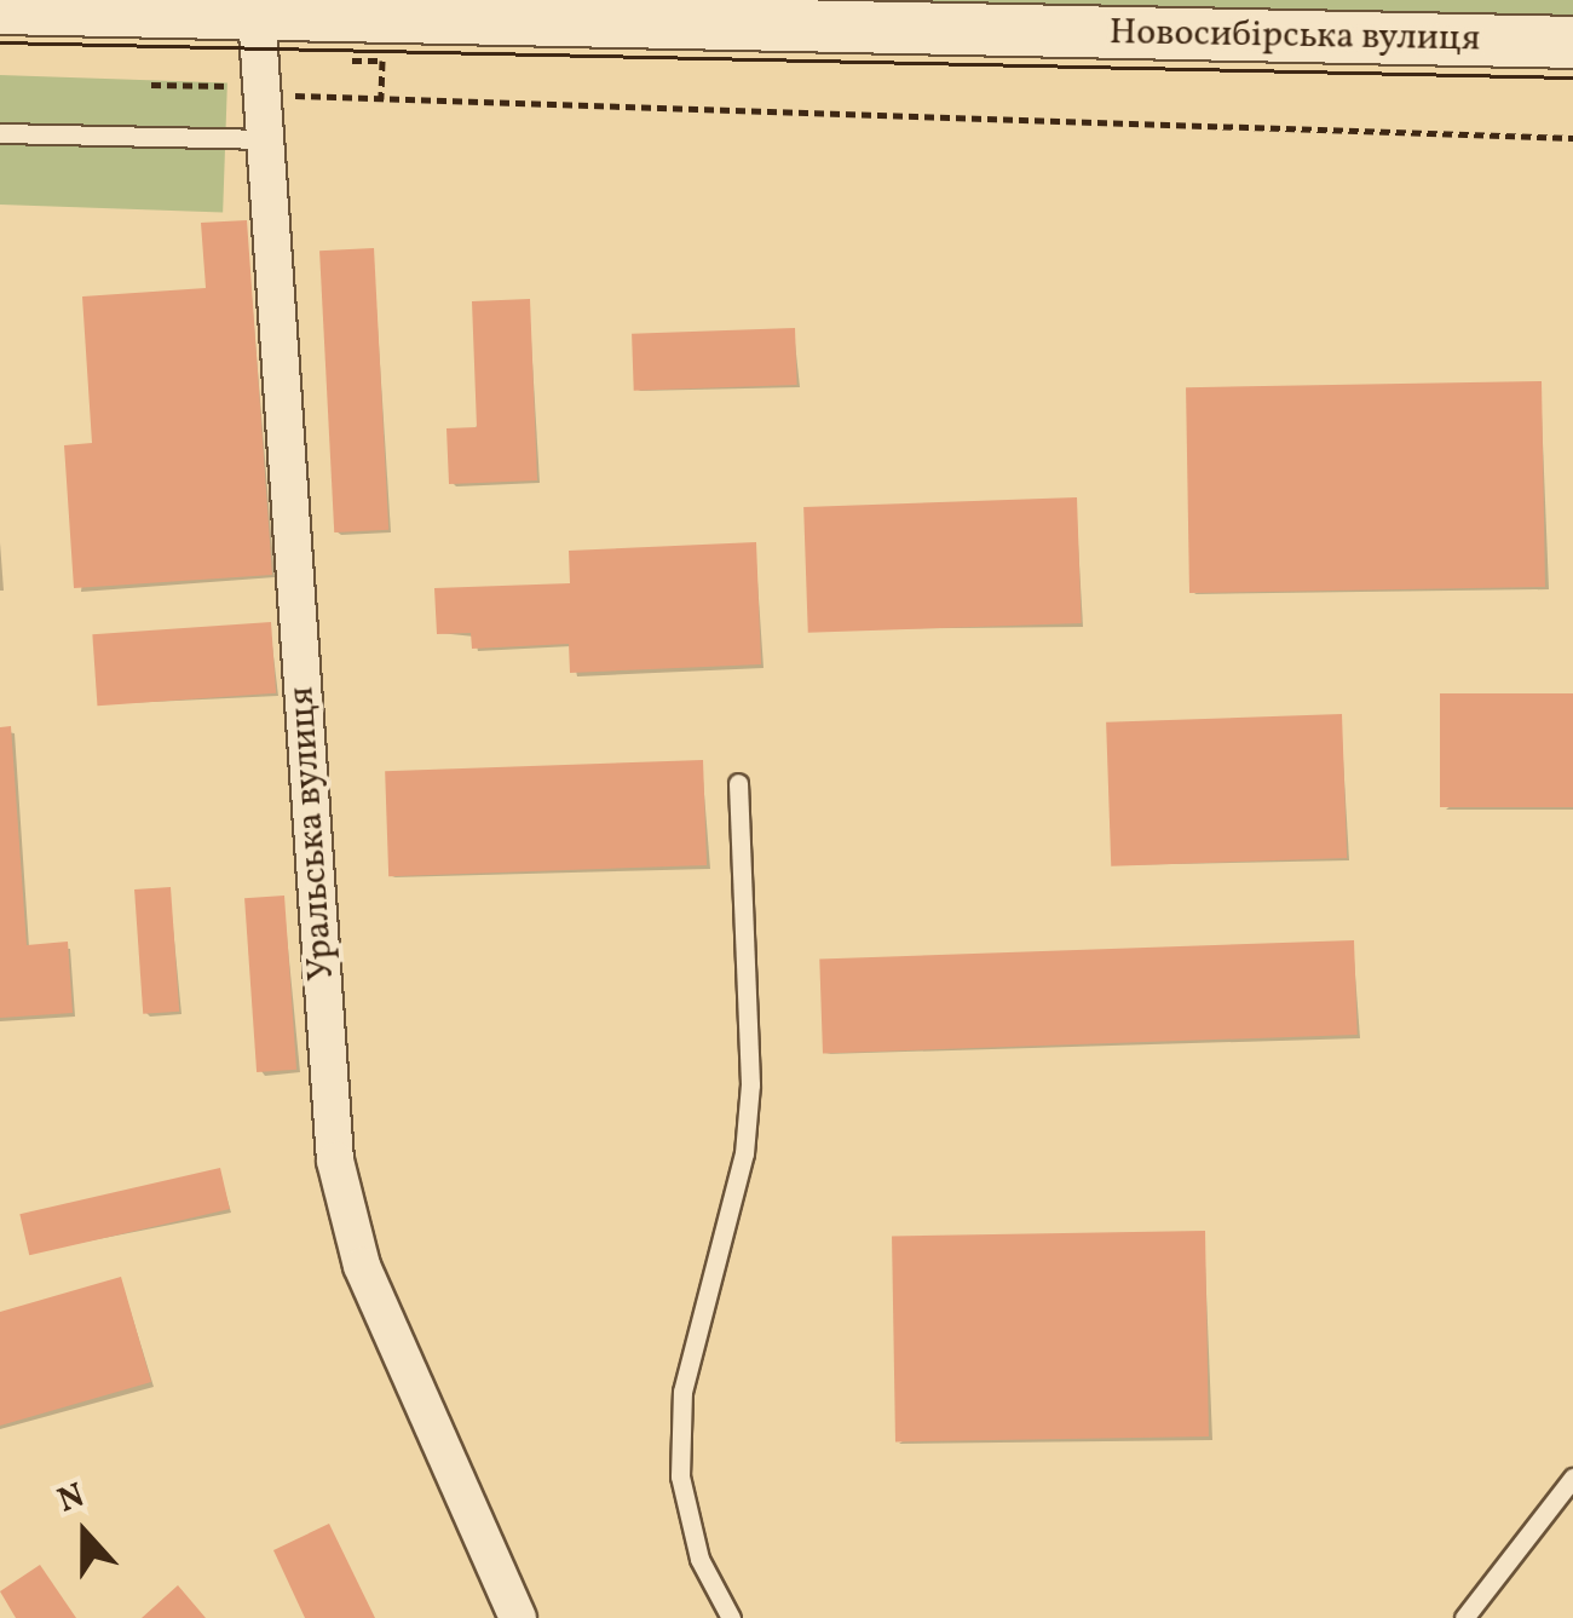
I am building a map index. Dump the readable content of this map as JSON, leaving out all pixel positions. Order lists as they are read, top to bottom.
{
  "streets": {
    "main road": ["Новосибірська вулиця"],
    "street": ["Уральська вулиця"]
  },
  "crossings": [
    ["Новосибірська вулиця", "Уральська вулиця"]
  ],
  "north": "top"
}
